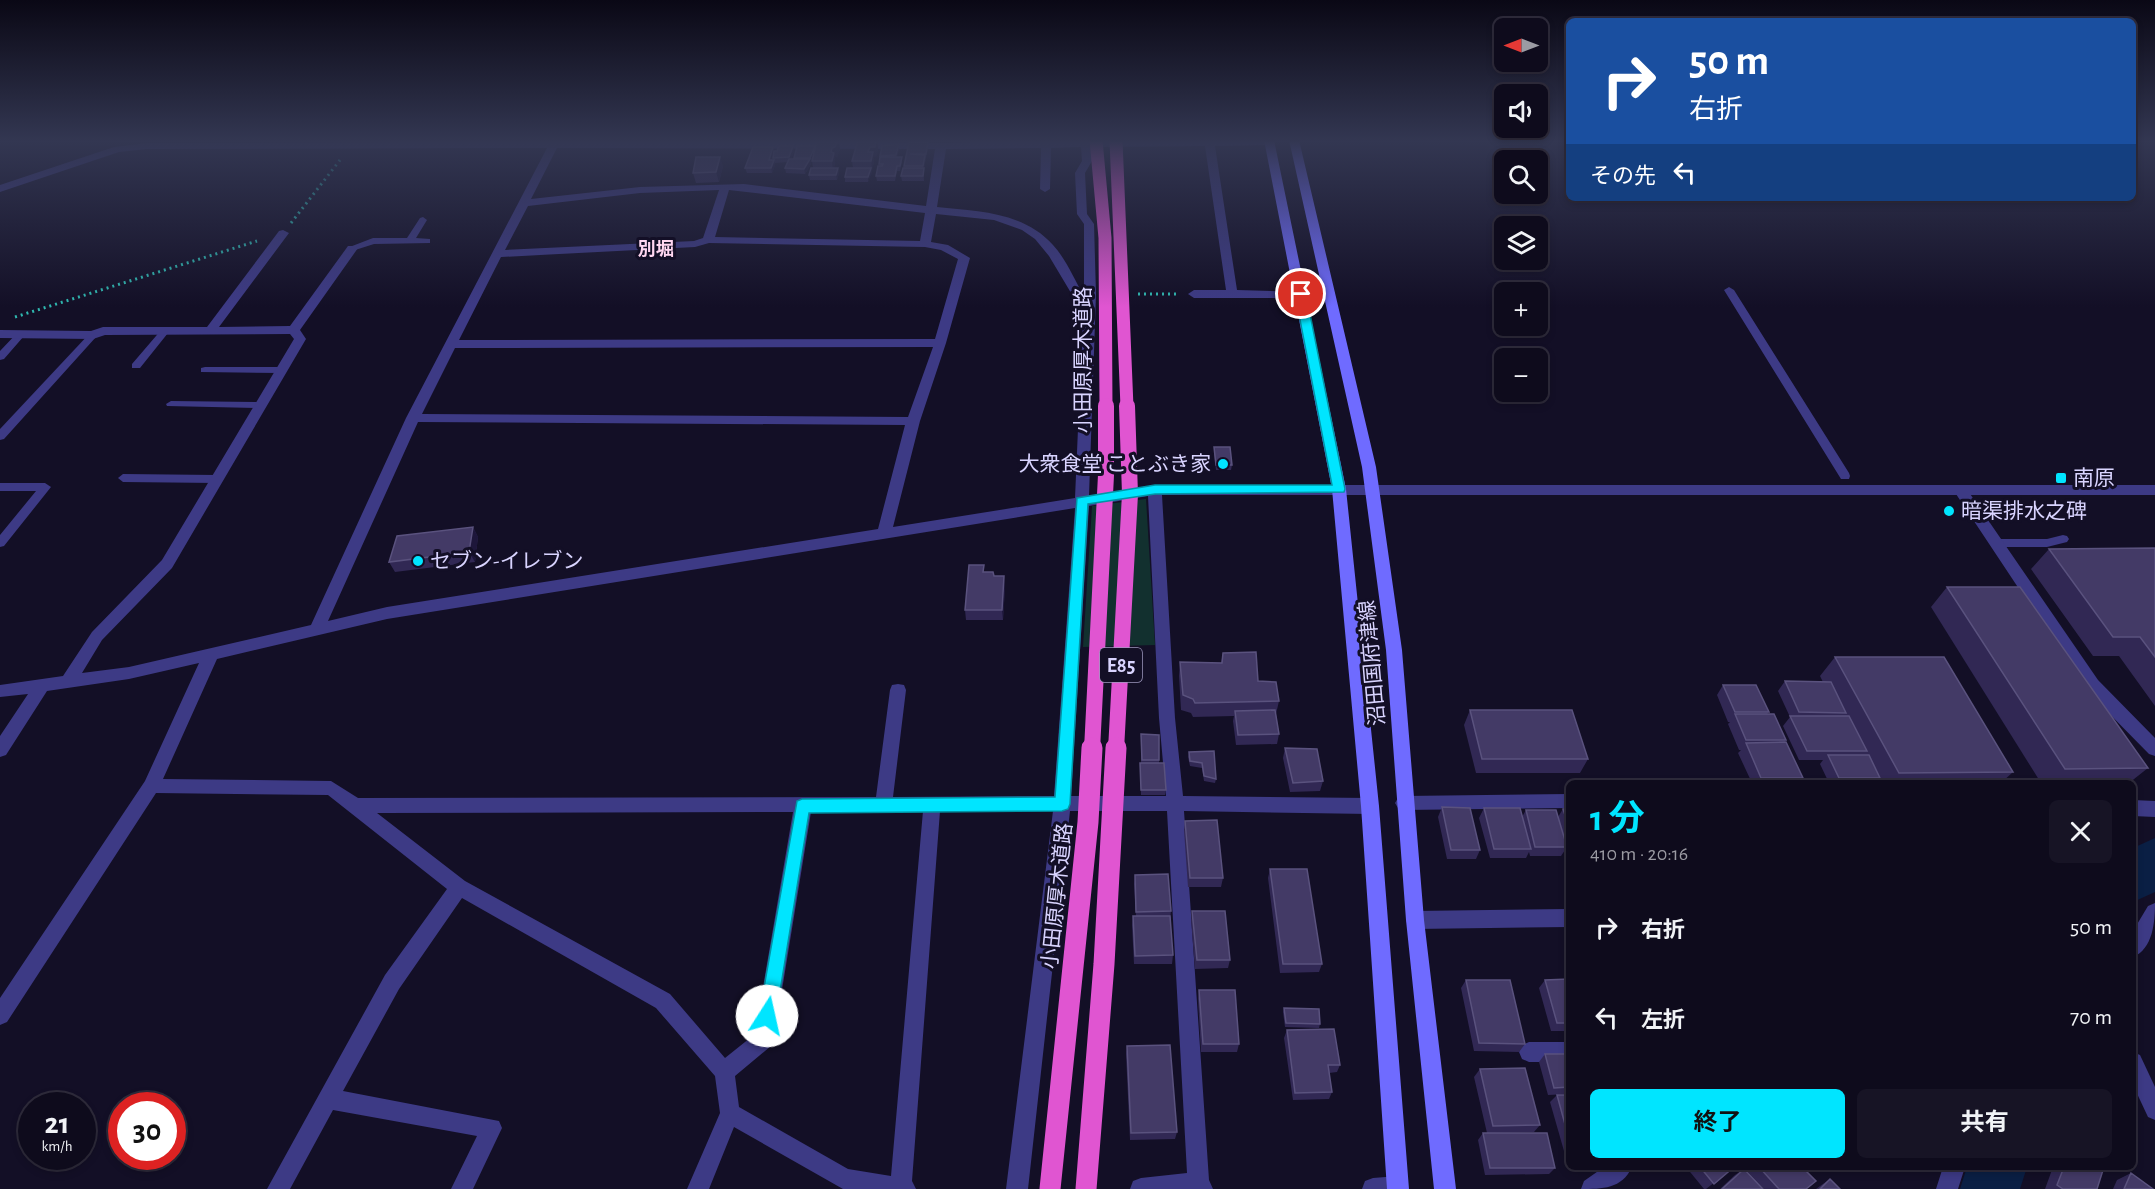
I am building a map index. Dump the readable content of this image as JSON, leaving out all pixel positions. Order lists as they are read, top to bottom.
{
  "streets": {
    "highway": ["小田原厚木道路", "E85"],
    "main road": ["沼田国府津線"]
  },
  "districts": ["別堀"],
  "places": {
    "other": ["大衆食堂 ことぶき家", "暗渠排水之碑", "セブン-イレブン"],
    "transit": ["南原"]
  },
  "north": "left",
  "page": {
    "map_buttons": ["+", "−"],
    "turn": ["50 m", "右折"],
    "then": "その先",
    "heading": ["1 分", "410 m · 20:16"],
    "list": [
      {
        "name": "右折",
        "value": "50 m"
      },
      {
        "name": "左折",
        "value": "70 m"
      }
    ],
    "buttons": ["終了", "共有"],
    "speed": "21 km/h",
    "limit": "30"
  }
}
